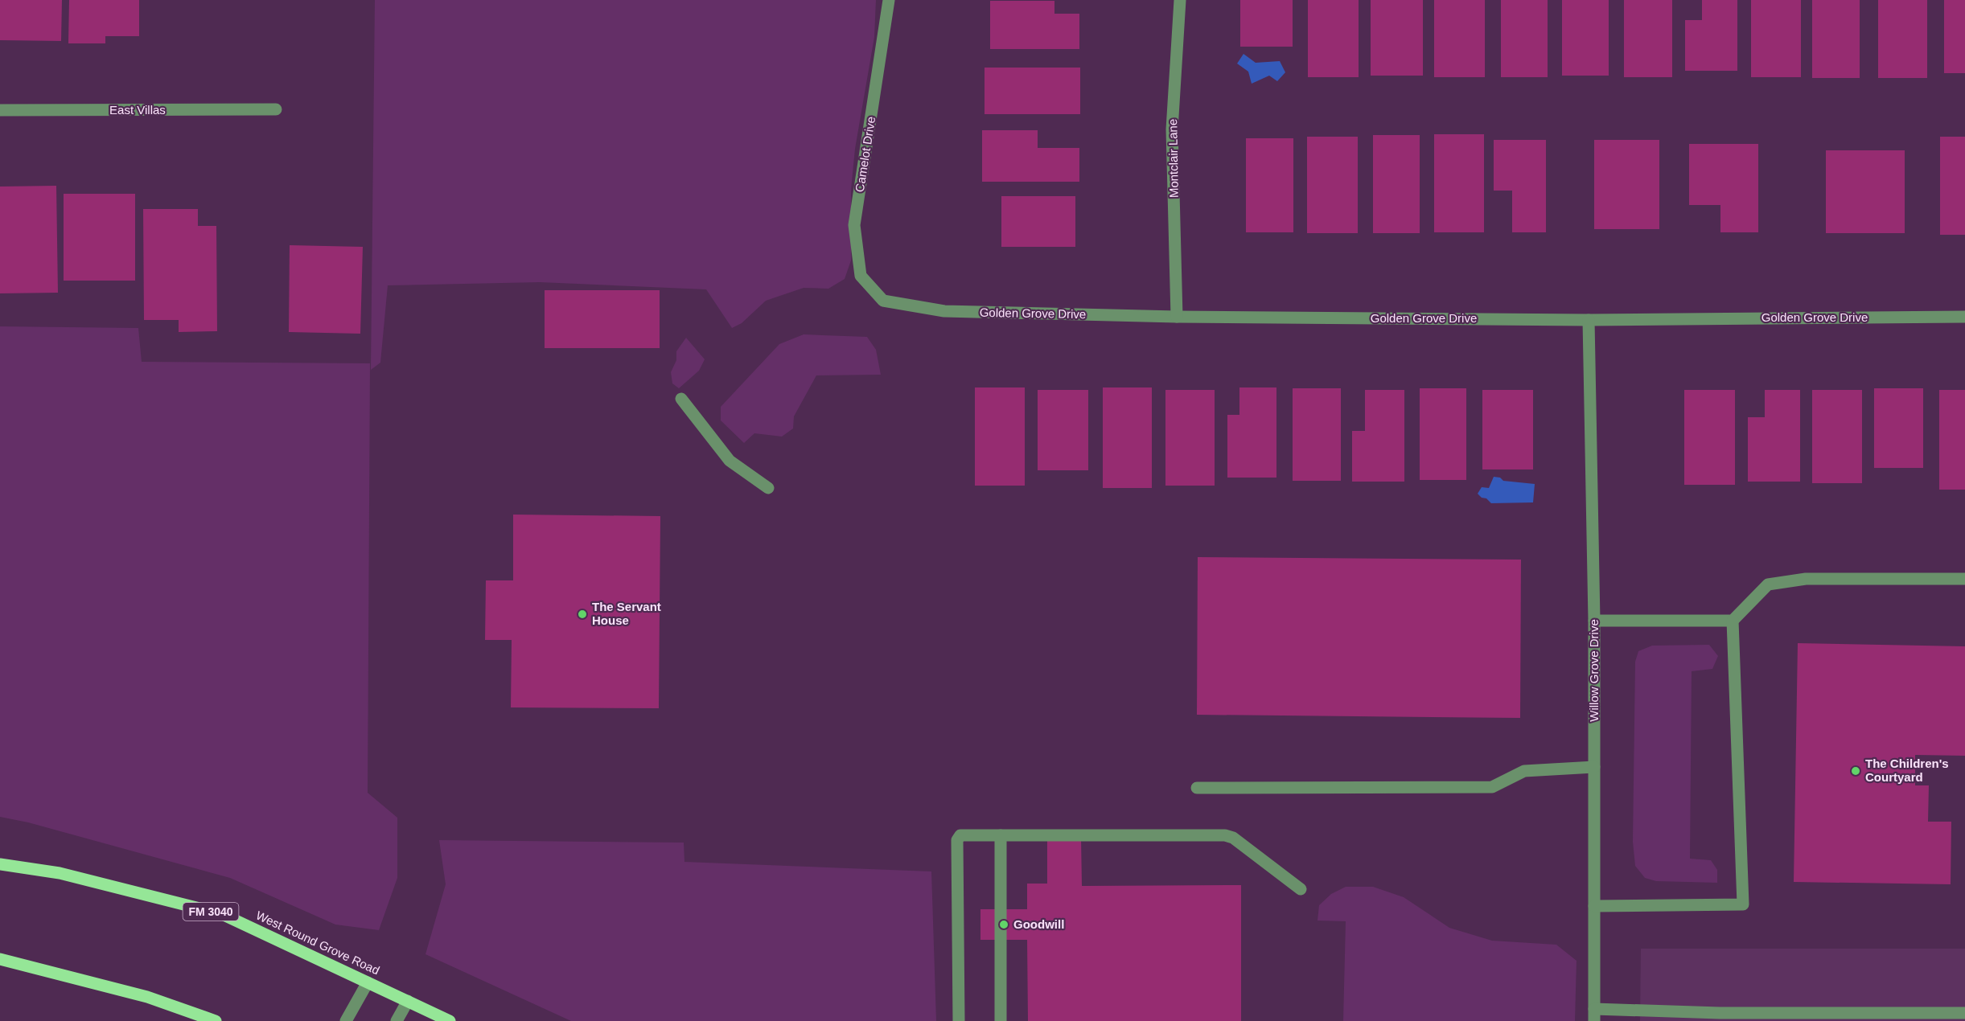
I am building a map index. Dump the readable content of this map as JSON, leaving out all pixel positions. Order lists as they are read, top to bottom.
{
  "streets": {
    "main road": ["FM 3040", "West Round Grove Road"],
    "street": [
      "East Villas",
      "Camelot Drive",
      "Montclair Lane",
      "Golden Grove Drive",
      "Willow Grove Drive"
    ]
  },
  "crossings": [
    ["Camelot Drive", "Golden Grove Drive"],
    ["Montclair Lane", "Golden Grove Drive"],
    ["Golden Grove Drive", "Willow Grove Drive"]
  ],
  "places": ["The Servant House", "The Children's Courtyard", "Goodwill"]
}
